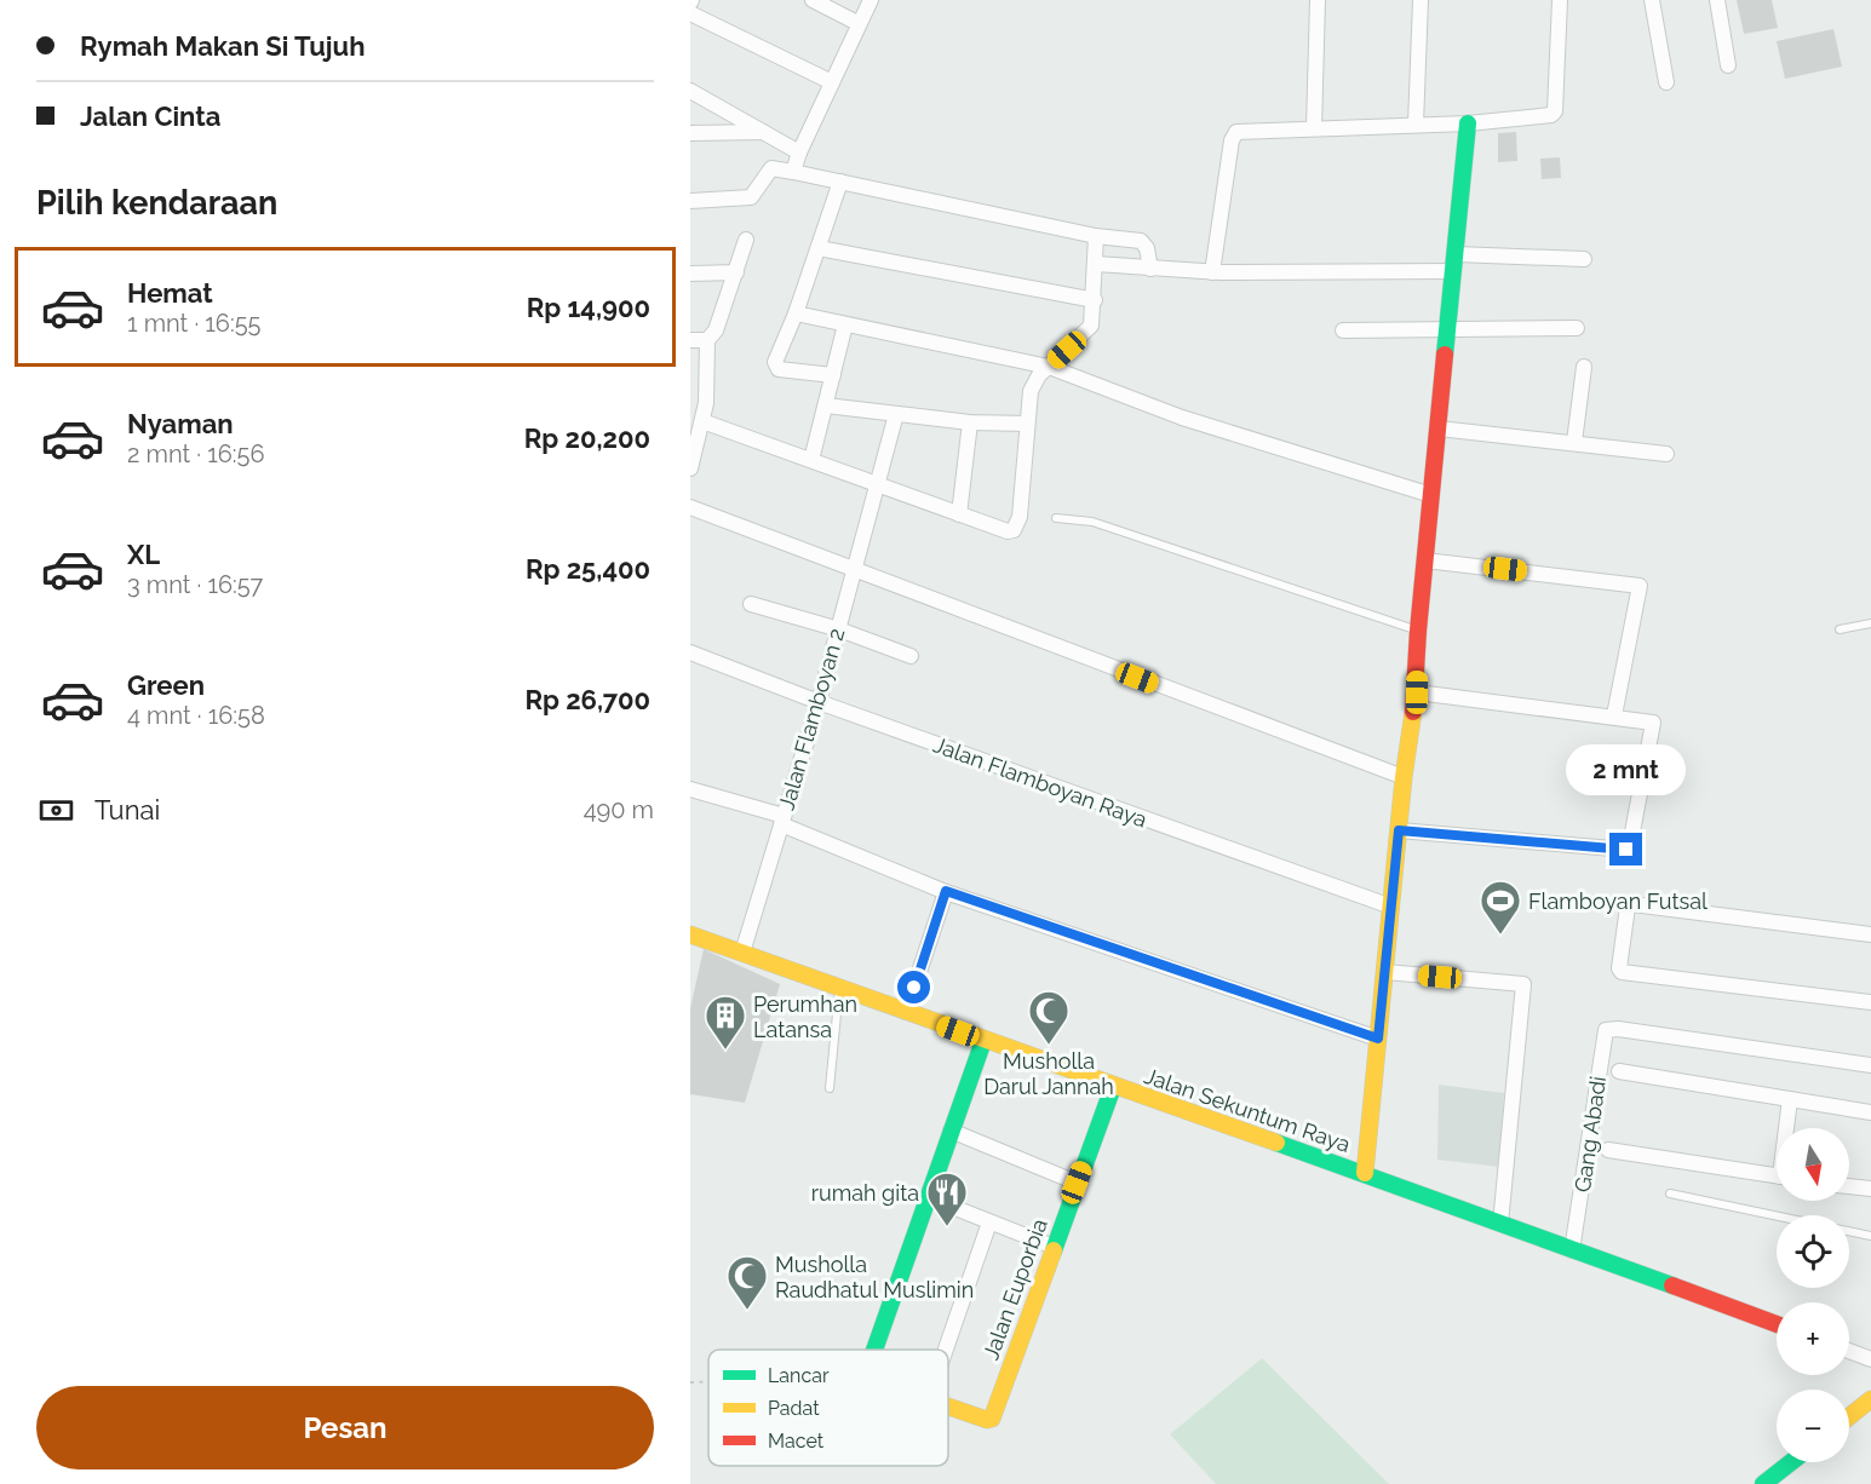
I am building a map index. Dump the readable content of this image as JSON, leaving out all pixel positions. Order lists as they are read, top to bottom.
{
  "streets": {
    "street": [
      "Jalan Flamboyan 2",
      "Jalan Flamboyan Raya",
      "Jalan Sekuntum Raya",
      "Gang Abadi",
      "Jalan Euporbia"
    ]
  },
  "crossings": [
    ["Jalan Flamboyan 2", "Jalan Flamboyan Raya"],
    ["Jalan Flamboyan 2", "Jalan Sekuntum Raya"],
    ["Jalan Sekuntum Raya", "Gang Abadi"],
    ["Jalan Sekuntum Raya", "Jalan Euporbia"]
  ],
  "places": {
    "sports": ["Flamboyan Futsal"],
    "mosque": ["Musholla Darul Jannah", "Musholla Raudhatul Muslimin"],
    "building": ["Perumhan Latansa"],
    "restaurant": ["rumah gita"]
  },
  "legend": ["Lancar", "Padat", "Macet"],
  "north": "bottom",
  "page": {
    "banner": ["Rymah Makan Si Tujuh", "Jalan Cinta"],
    "heading": "Pilih kendaraan",
    "list": [
      {
        "name": "Hemat",
        "note": "1 mnt · 16:55",
        "value": "Rp 14,900"
      },
      {
        "name": "Nyaman",
        "note": "2 mnt · 16:56",
        "value": "Rp 20,200"
      },
      {
        "name": "XL",
        "note": "3 mnt · 16:57",
        "value": "Rp 25,400"
      },
      {
        "name": "Green",
        "note": "4 mnt · 16:58",
        "value": "Rp 26,700"
      }
    ],
    "bubble": "2 mnt",
    "pay": ["Tunai", "490 m"],
    "map_buttons": ["+", "−"],
    "buttons": "Pesan"
  }
}
